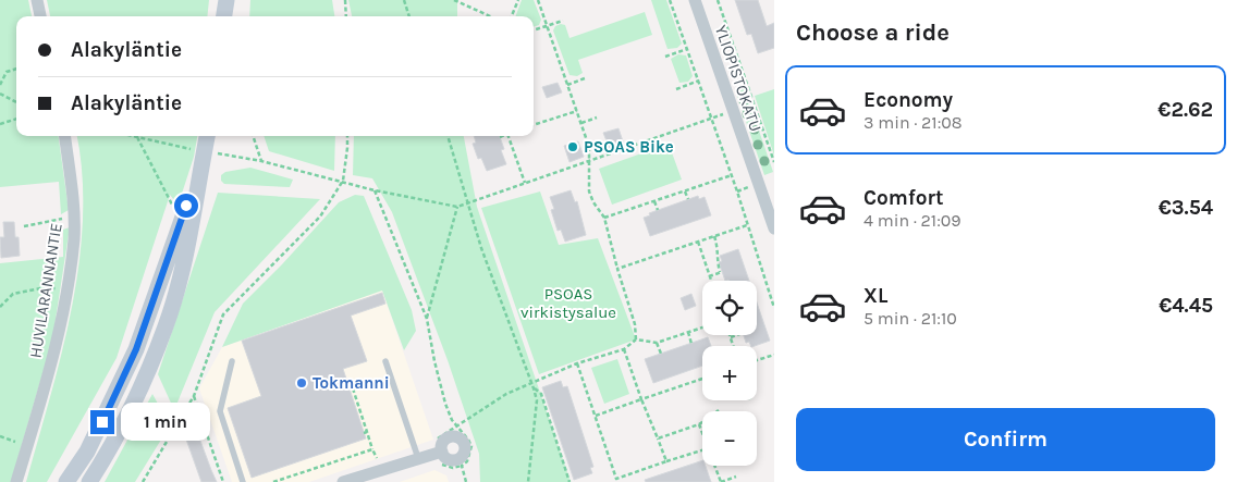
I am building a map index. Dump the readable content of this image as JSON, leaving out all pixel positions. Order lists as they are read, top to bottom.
{
  "streets": {
    "street": ["YLIOPISTOKATU", "HUVILARANNANTIE"]
  },
  "parks": ["PSOAS virkistysalue"],
  "places": ["PSOAS Bike", "Tokmanni"],
  "page": {
    "heading": "Choose a ride",
    "banner": ["Alakyläntie", "Alakyläntie"],
    "list": [
      {
        "name": "Economy",
        "note": "3 min · 21:08",
        "value": "€2.62"
      },
      {
        "name": "Comfort",
        "note": "4 min · 21:09",
        "value": "€3.54"
      },
      {
        "name": "XL",
        "note": "5 min · 21:10",
        "value": "€4.45"
      }
    ],
    "map_buttons": ["+", "−"],
    "buttons": "Confirm",
    "bubble": "1 min"
  }
}
